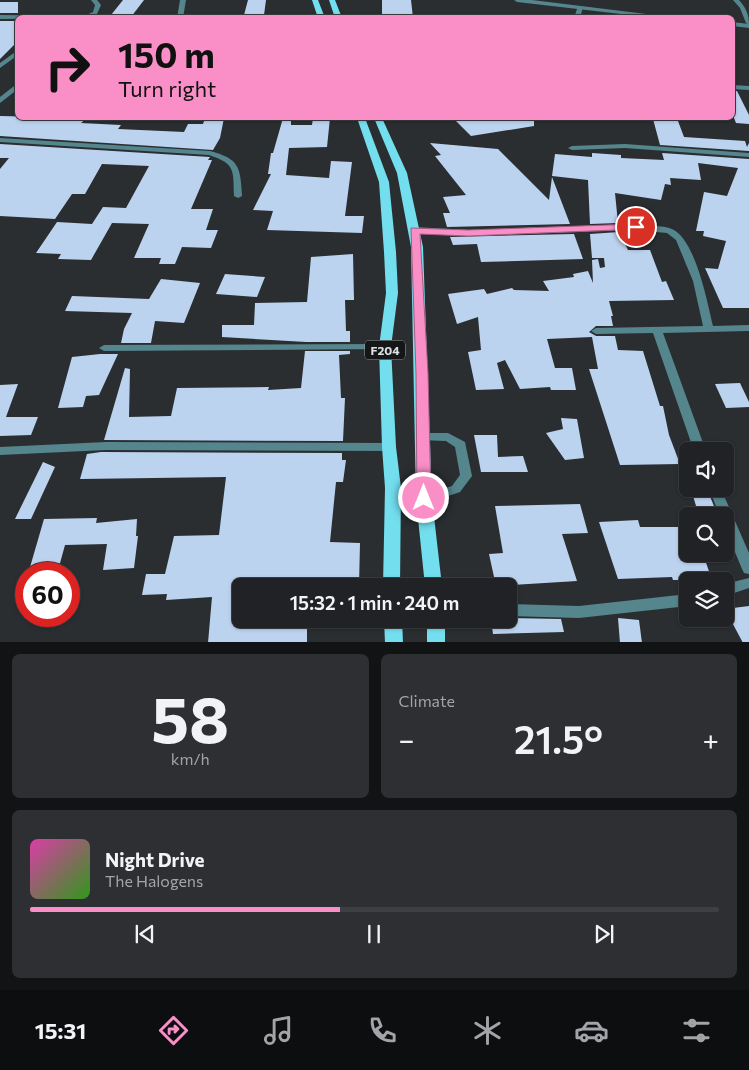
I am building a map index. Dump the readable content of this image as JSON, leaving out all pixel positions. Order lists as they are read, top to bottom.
{
  "streets": {
    "main road": ["F204"]
  },
  "page": {
    "turn": ["150 m", "Turn right"],
    "limit": "60",
    "trip": "15:32 · 1 min · 240 m",
    "tile": [
      ["58", "km/h"],
      "Climate"
    ],
    "heat": ["−", "21.5°", "+"],
    "song": ["Night Drive", "The Halogens"],
    "tabs": "15:31"
  }
}
